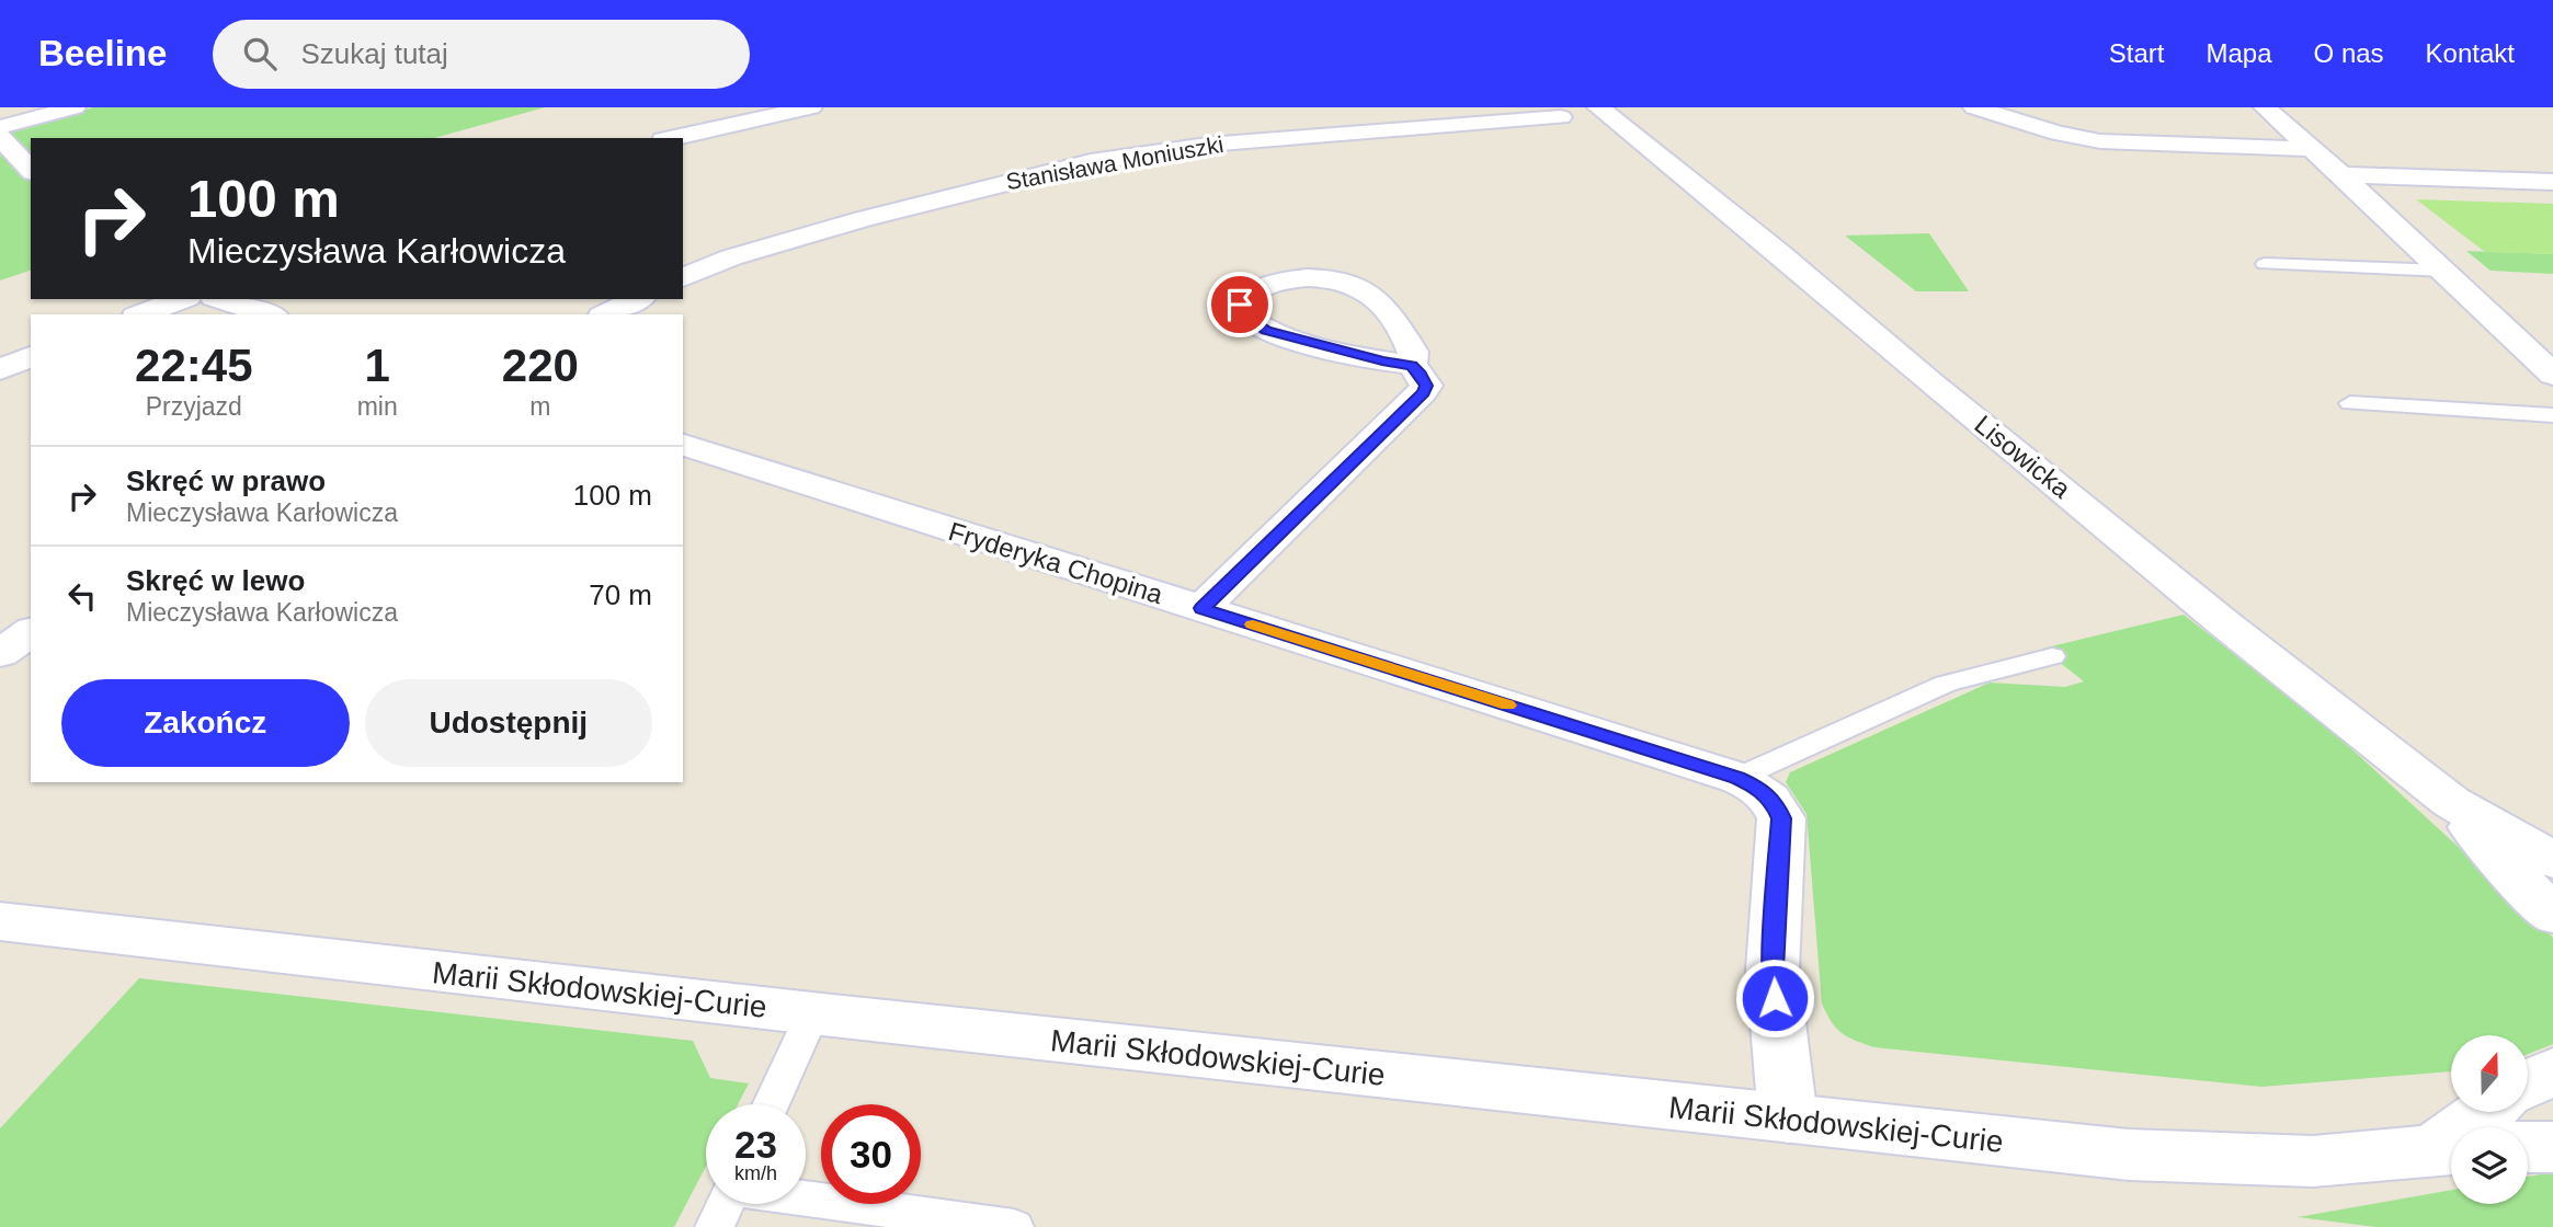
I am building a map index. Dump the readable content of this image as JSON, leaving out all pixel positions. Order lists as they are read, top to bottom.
{
  "streets": {
    "street": [
      "Stanisława Moniuszki",
      "Lisowicka",
      "Fryderyka Chopina",
      "Marii Skłodowskiej-Curie"
    ]
  },
  "crossings": [
    ["Fryderyka Chopina", "Marii Skłodowskiej-Curie"]
  ],
  "north": "top",
  "page": {
    "header": "Beeline",
    "search": "Szukaj tutaj",
    "nav": [
      "Start",
      "Mapa",
      "O nas",
      "Kontakt"
    ],
    "turn": ["100 m", "Mieczysława Karłowicza"],
    "eta": [
      "22:45",
      "Przyjazd",
      "1",
      "min",
      "220",
      "m"
    ],
    "list": [
      {
        "name": "Skręć w prawo",
        "note": "Mieczysława Karłowicza",
        "value": "100 m"
      },
      {
        "name": "Skręć w lewo",
        "note": "Mieczysława Karłowicza",
        "value": "70 m"
      }
    ],
    "buttons": ["Zakończ", "Udostępnij"],
    "speed": "23 km/h",
    "limit": "30"
  }
}
